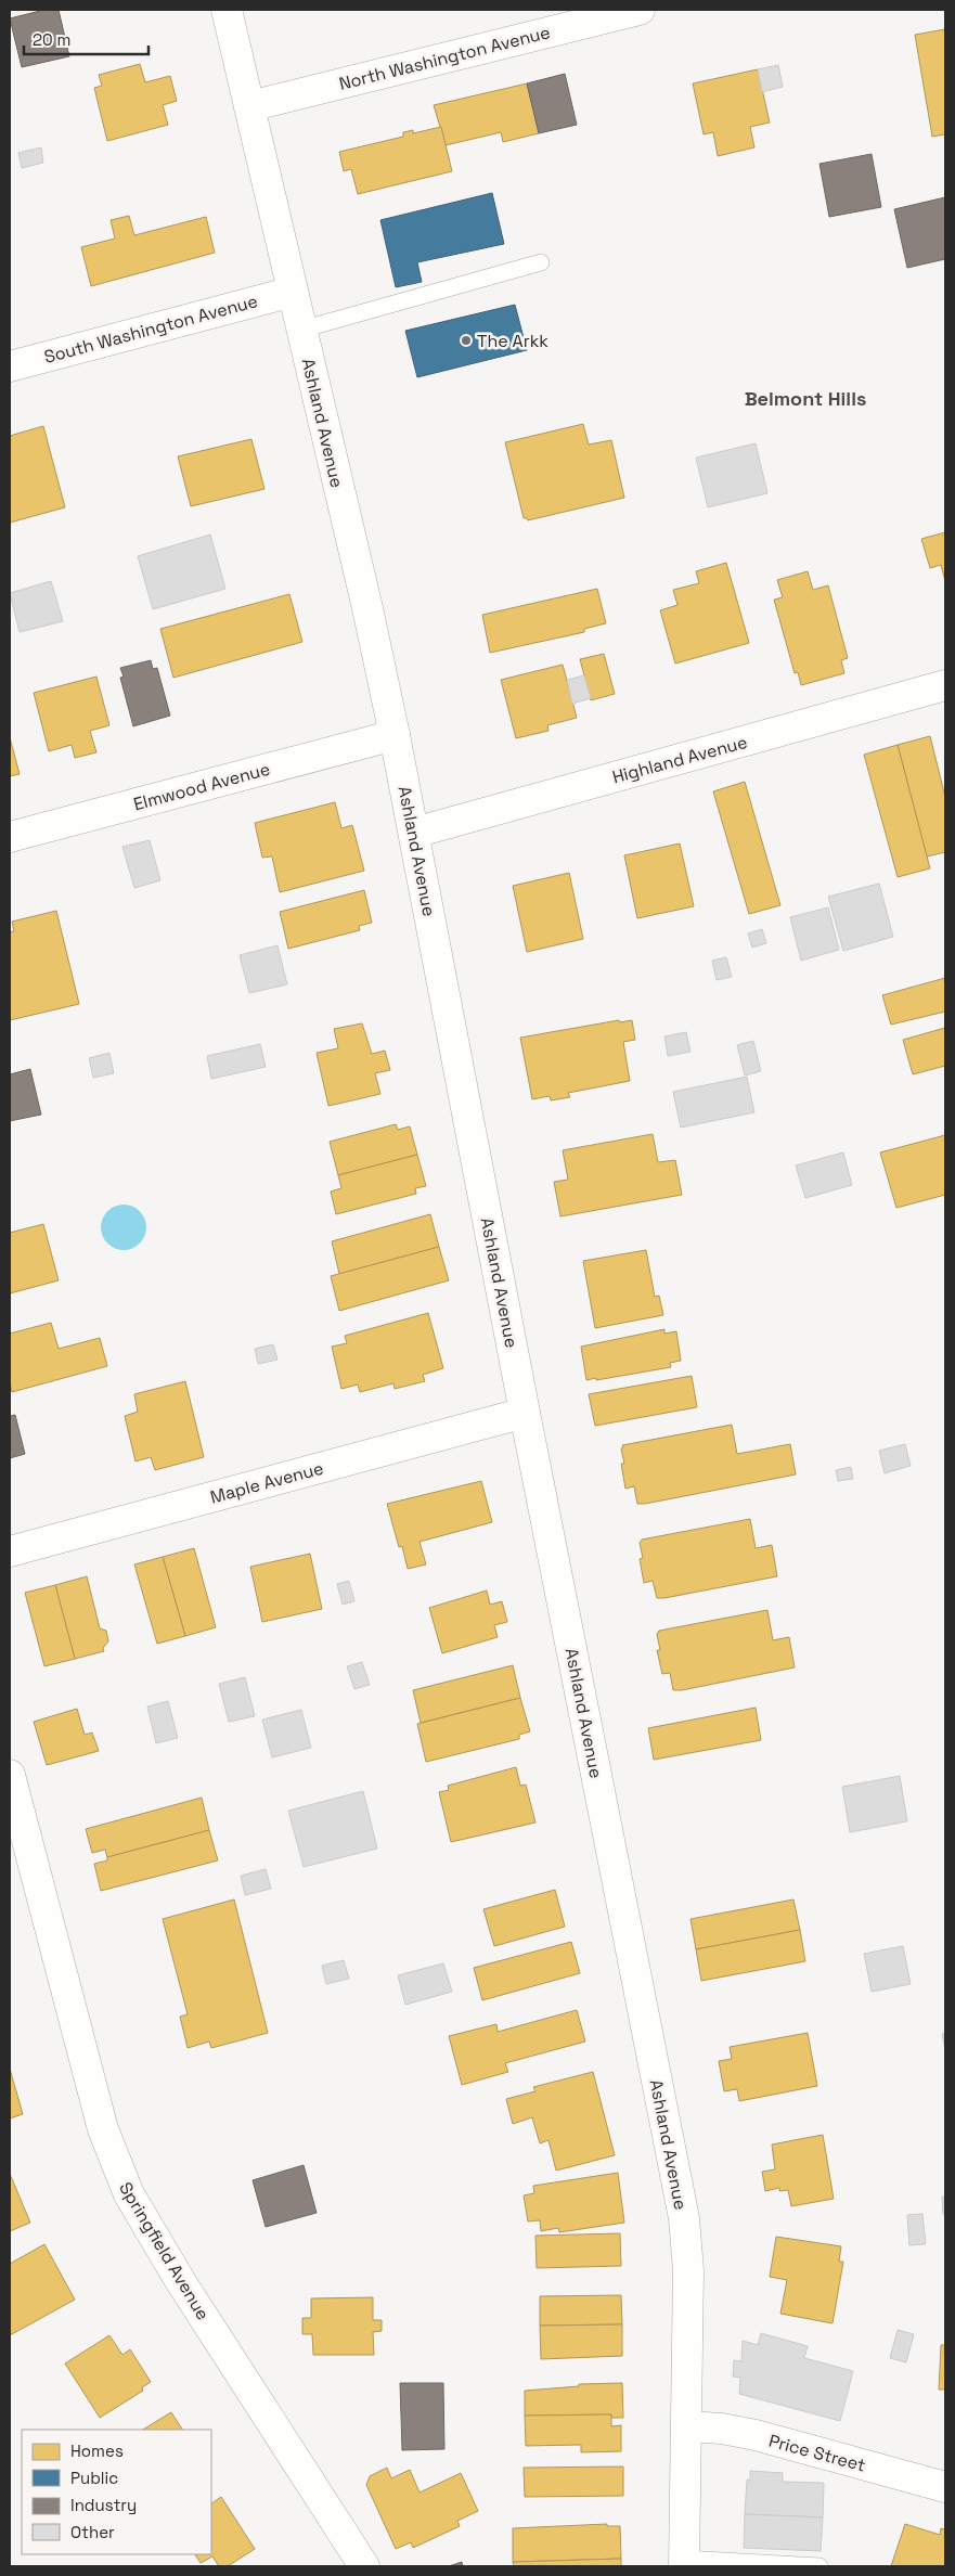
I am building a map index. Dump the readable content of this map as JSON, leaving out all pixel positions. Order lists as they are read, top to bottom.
{
  "streets": {
    "street": [
      "North Washington Avenue",
      "South Washington Avenue",
      "Ashland Avenue",
      "Highland Avenue",
      "Elmwood Avenue",
      "Maple Avenue",
      "Springfield Avenue",
      "Price Street"
    ]
  },
  "crossings": [
    ["North Washington Avenue", "Ashland Avenue"],
    ["South Washington Avenue", "Ashland Avenue"],
    ["Ashland Avenue", "Highland Avenue"],
    ["Ashland Avenue", "Elmwood Avenue"],
    ["Ashland Avenue", "Maple Avenue"],
    ["Ashland Avenue", "Price Street"]
  ],
  "districts": ["Belmont Hills"],
  "places": ["The Arkk"],
  "legend": [
    "Homes",
    "Public",
    "Industry",
    "Other"
  ],
  "scale_bar": "20 m"
}
